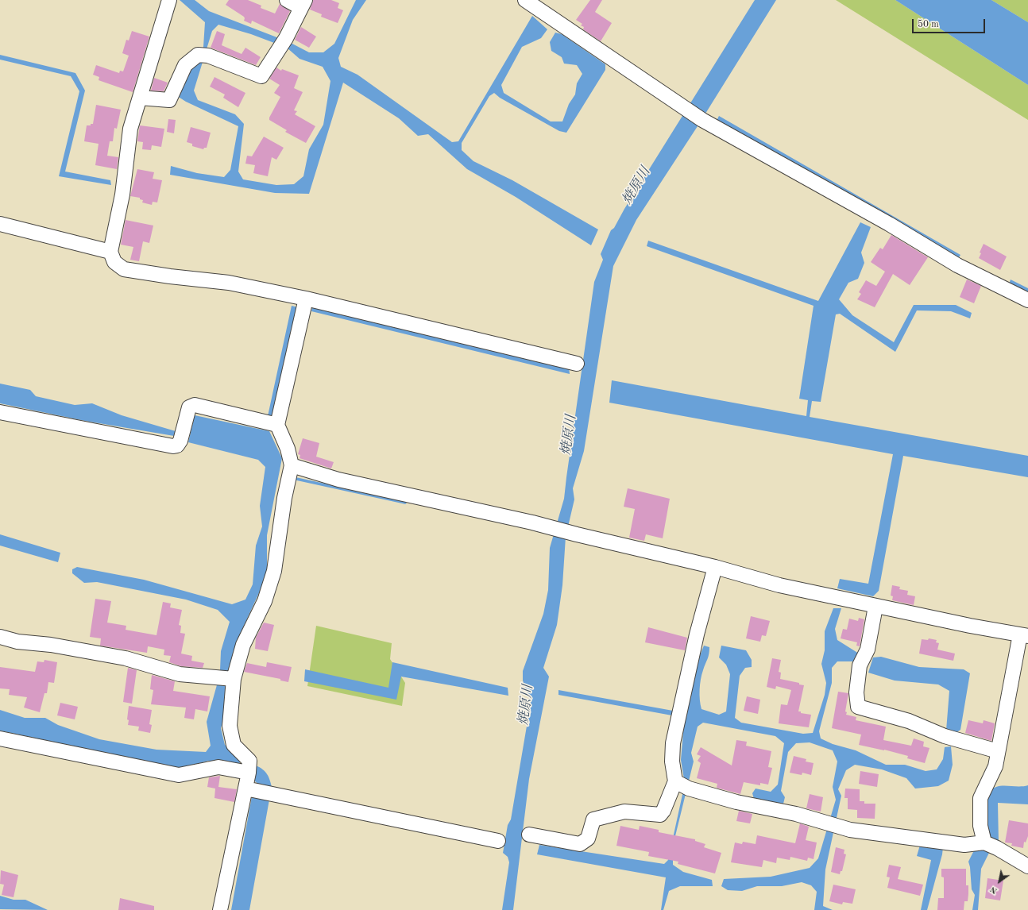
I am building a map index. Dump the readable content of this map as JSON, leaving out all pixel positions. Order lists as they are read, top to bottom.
{
  "water": ["焼原川"],
  "scale_bar": "50 m",
  "north": "bottom left"
}
